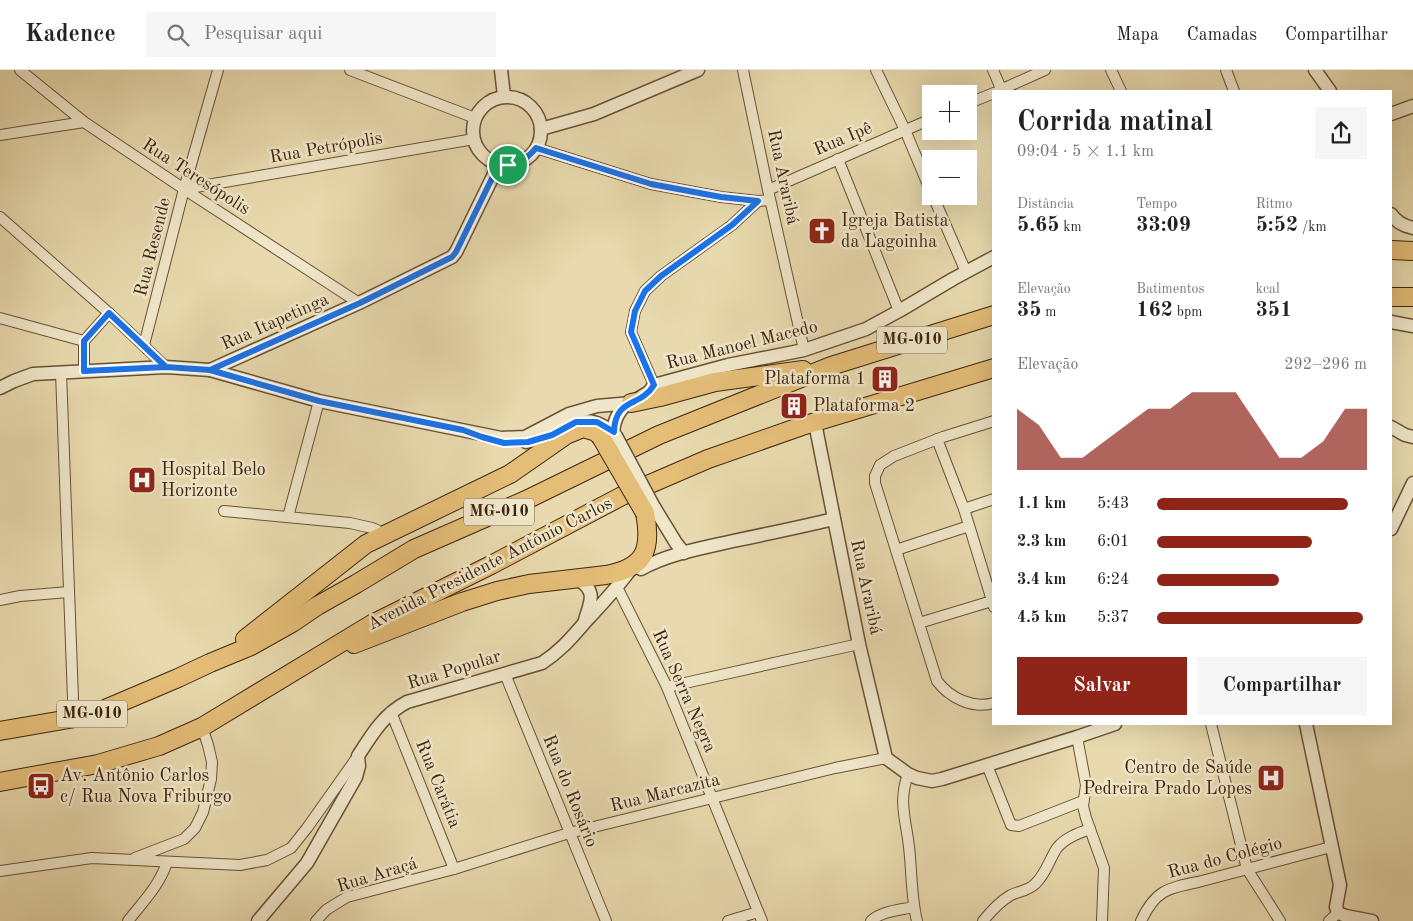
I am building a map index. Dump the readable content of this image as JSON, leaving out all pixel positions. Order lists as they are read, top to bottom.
{
  "streets": {
    "highway": ["MG-010", "Avenida Presidente Antônio Carlos"],
    "street": [
      "Rua Ipê",
      "Rua Petrópolis",
      "Rua Teresópolis",
      "Rua Araribá",
      "Rua Resende",
      "Rua Itapetinga",
      "Rua Manoel Macedo",
      "Rua Popular",
      "Rua Serra Negra",
      "Rua Carátia",
      "Rua do Rosário",
      "Rua Marcazita",
      "Rua do Colégio",
      "Rua Araçá"
    ]
  },
  "crossings": [
    ["Rua Ipê", "Rua Petrópolis"],
    ["Rua Ipê", "Rua Araribá"],
    ["Rua Ipê", "Rua Itapetinga"],
    ["Rua Petrópolis", "Rua Teresópolis"],
    ["Rua Petrópolis", "Rua Resende"],
    ["Rua Petrópolis", "Rua Itapetinga"],
    ["Rua Teresópolis", "Rua Resende"],
    ["Rua Teresópolis", "Rua Itapetinga"],
    ["Rua Araribá", "Rua Manoel Macedo"],
    ["Rua Araribá", "Avenida Presidente Antônio Carlos"],
    ["Rua Araribá", "Rua Marcazita"],
    ["Rua Popular", "Rua Serra Negra"],
    ["Rua Popular", "Rua Carátia"],
    ["Rua Popular", "Rua do Rosário"],
    ["Rua Serra Negra", "Rua Marcazita"],
    ["Rua Carátia", "Rua Marcazita"],
    ["Rua Carátia", "Rua Araçá"],
    ["Rua do Rosário", "Rua Marcazita"],
    ["Rua Marcazita", "Rua Araçá"]
  ],
  "places": {
    "church": ["Igreja Batista da Lagoinha"],
    "building": ["Plataforma 1", "Plataforma 2"],
    "hospital": ["Hospital Belo Horizonte", "Centro de Saúde Pedreira Prado Lopes"],
    "bus stop": ["Av. Antônio Carlos c/ Rua Nova Friburgo"]
  },
  "page": {
    "header": "Kadence",
    "search": "Pesquisar aqui",
    "nav": ["Mapa", "Camadas", "Compartilhar"],
    "map_buttons": ["+", "−"],
    "heading": ["Corrida matinal", "09:04 · 5 × 1.1 km"],
    "stats": [
      ["Distância", "5.65 km"],
      ["Tempo", "33:09"],
      ["Ritmo", "5:52 /km"],
      ["Elevação", "35 m"],
      ["Batimentos", "162 bpm"],
      ["kcal", "351"]
    ],
    "chart": ["Elevação", "292–296 m"],
    "list": [
      {
        "name": "1.1 km",
        "note": "5:43"
      },
      {
        "name": "2.3 km",
        "note": "6:01"
      },
      {
        "name": "3.4 km",
        "note": "6:24"
      },
      {
        "name": "4.5 km",
        "note": "5:37"
      }
    ],
    "buttons": ["Salvar", "Compartilhar"]
  }
}
